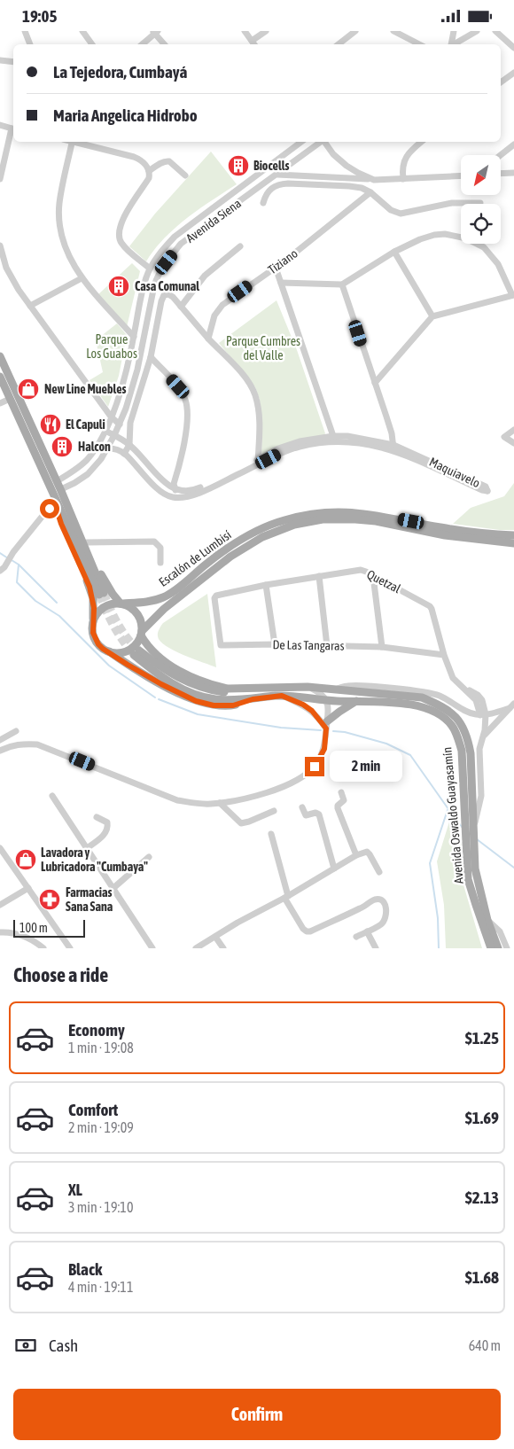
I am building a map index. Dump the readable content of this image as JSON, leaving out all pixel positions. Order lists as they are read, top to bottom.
{
  "streets": {
    "main road": ["Escalón de Lumbisí", "Avenida Oswaldo Guayasamín"],
    "street": [
      "Avenida Siena",
      "Tiziano",
      "Maquiavelo",
      "Quetzal",
      "De Las Tangaras"
    ]
  },
  "crossings": [
    ["Avenida Siena", "Maquiavelo"],
    ["Escalón de Lumbisí", "Avenida Oswaldo Guayasamín"],
    ["Quetzal", "De Las Tangaras"]
  ],
  "parks": ["Parque Los Guabos", "Parque Cumbres del Valle"],
  "places": {
    "building": ["Biocells", "Casa Comunal", "Halcon"],
    "shop": ["New Line Muebles", "Lavadora y Lubricadora \"Cumbaya\""],
    "restaurant": ["El Capuli"],
    "pharmacy": ["Farmacias Sana Sana"]
  },
  "scale_bar": "100 m",
  "north": "bottom left",
  "page": {
    "status": "19:05",
    "banner": ["La Tejedora, Cumbayá", "Maria Angelica Hidrobo"],
    "bubble": "2 min",
    "scale": "100 m",
    "heading": "Choose a ride",
    "list": [
      {
        "name": "Economy",
        "note": "1 min · 19:08",
        "value": "$1.25"
      },
      {
        "name": "Comfort",
        "note": "2 min · 19:09",
        "value": "$1.69"
      },
      {
        "name": "XL",
        "note": "3 min · 19:10",
        "value": "$2.13"
      },
      {
        "name": "Black",
        "note": "4 min · 19:11",
        "value": "$1.68"
      }
    ],
    "pay": ["Cash", "640 m"],
    "buttons": "Confirm"
  }
}
